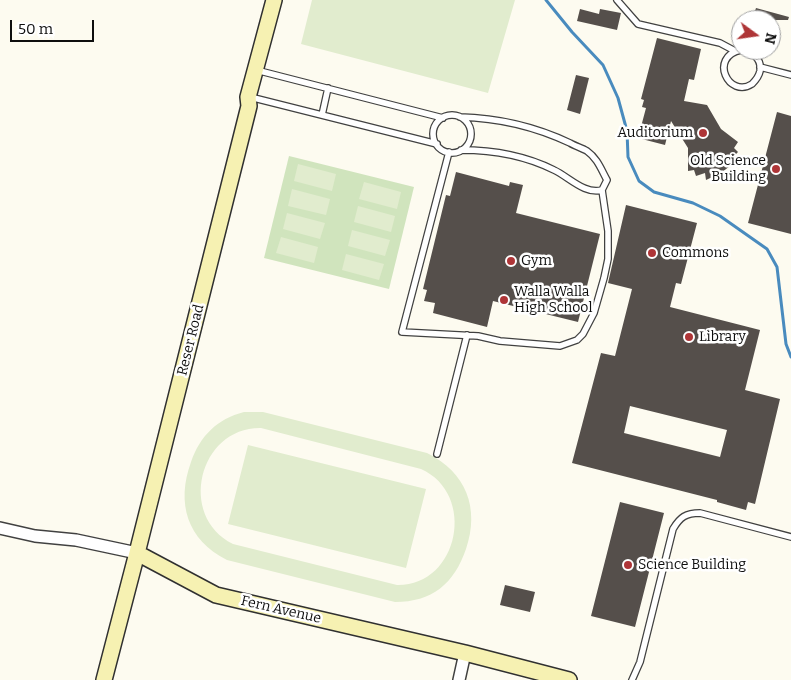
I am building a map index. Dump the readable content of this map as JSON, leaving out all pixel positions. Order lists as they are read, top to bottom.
{
  "streets": {
    "main road": ["Reser Road", "Fern Avenue"]
  },
  "crossings": [
    ["Reser Road", "Fern Avenue"]
  ],
  "places": [
    "Auditorium",
    "Old Science Building",
    "Commons",
    "Gym",
    "Walla Walla High School",
    "Library",
    "Science Building"
  ],
  "scale_bar": "50 m",
  "north": "right"
}
